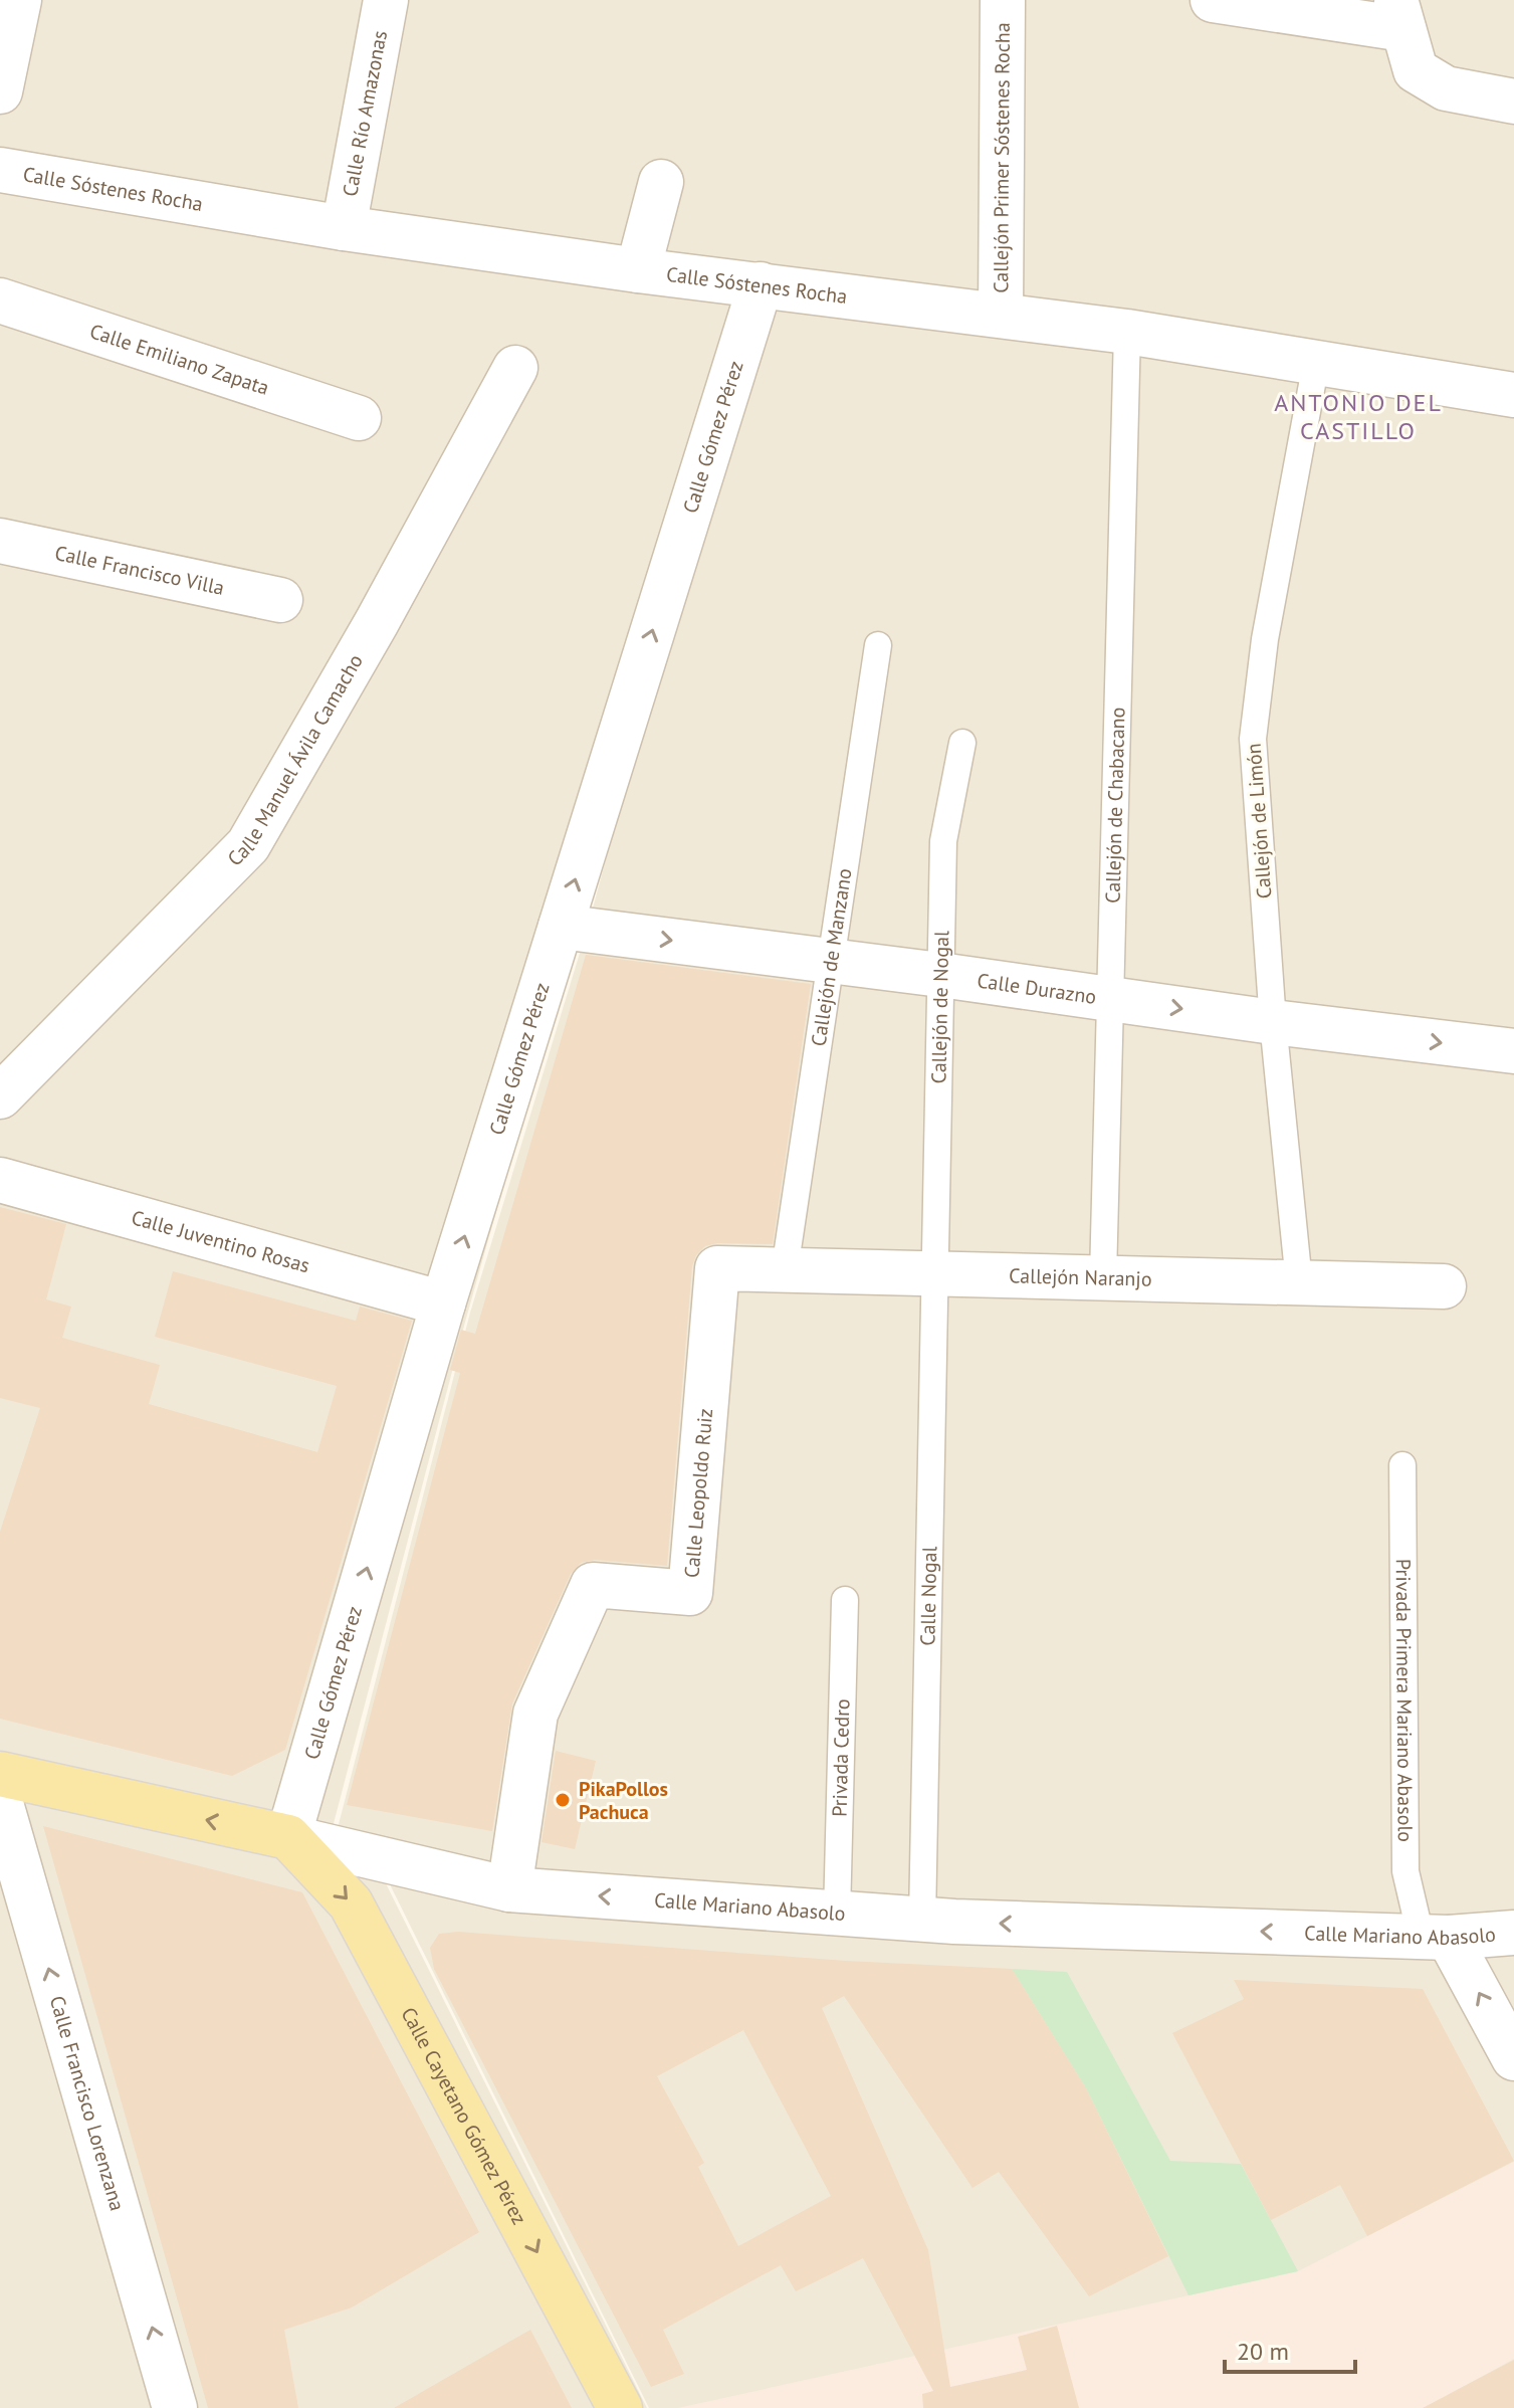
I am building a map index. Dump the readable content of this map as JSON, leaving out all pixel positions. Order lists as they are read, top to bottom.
{
  "streets": {
    "main road": ["Calle Mariano Abasolo", "Calle Cayetano Gómez Pérez"],
    "street": [
      "Calle Río Amazonas",
      "Callejón Primer Sóstenes Rocha",
      "Calle Sóstenes Rocha",
      "Calle Emiliano Zapata",
      "Calle Gómez Pérez",
      "Calle Francisco Villa",
      "Calle Manuel Ávila Camacho",
      "Calle Durazno",
      "Calle Juventino Rosas",
      "Callejón Naranjo",
      "Calle Leopoldo Ruiz",
      "Calle Francisco Lorenzana"
    ],
    "lane": [
      "Callejón de Chabacano",
      "Callejón de Limón",
      "Callejón de Manzano",
      "Callejón de Nogal",
      "Calle Nogal",
      "Privada Primera Mariano Abasolo",
      "Privada Cedro"
    ]
  },
  "crossings": [
    ["Calle Río Amazonas", "Calle Sóstenes Rocha"],
    ["Callejón Primer Sóstenes Rocha", "Calle Sóstenes Rocha"],
    ["Calle Sóstenes Rocha", "Calle Gómez Pérez"],
    ["Calle Sóstenes Rocha", "Callejón de Chabacano"],
    ["Calle Sóstenes Rocha", "Callejón de Limón"],
    ["Calle Gómez Pérez", "Calle Durazno"],
    ["Calle Gómez Pérez", "Calle Juventino Rosas"],
    ["Calle Gómez Pérez", "Calle Mariano Abasolo"],
    ["Calle Gómez Pérez", "Calle Cayetano Gómez Pérez"],
    ["Callejón de Chabacano", "Calle Durazno"],
    ["Callejón de Chabacano", "Callejón Naranjo"],
    ["Callejón de Limón", "Calle Durazno"],
    ["Callejón de Limón", "Callejón Naranjo"],
    ["Callejón de Manzano", "Calle Durazno"],
    ["Callejón de Manzano", "Callejón Naranjo"],
    ["Calle Durazno", "Callejón de Nogal"],
    ["Callejón de Nogal", "Callejón Naranjo"],
    ["Callejón de Nogal", "Calle Nogal"],
    ["Callejón Naranjo", "Calle Leopoldo Ruiz"],
    ["Callejón Naranjo", "Calle Nogal"],
    ["Calle Leopoldo Ruiz", "Calle Mariano Abasolo"],
    ["Calle Nogal", "Calle Mariano Abasolo"],
    ["Privada Primera Mariano Abasolo", "Calle Mariano Abasolo"],
    ["Privada Cedro", "Calle Mariano Abasolo"],
    ["Calle Mariano Abasolo", "Calle Cayetano Gómez Pérez"]
  ],
  "one_way": [
    "Calle Gómez Pérez",
    "Calle Durazno",
    "Calle Mariano Abasolo",
    "Calle Francisco Lorenzana",
    "Calle Cayetano Gómez Pérez"
  ],
  "districts": ["ANTONIO DEL CASTILLO"],
  "places": ["PikaPollos Pachuca"],
  "scale_bar": "20 m"
}
